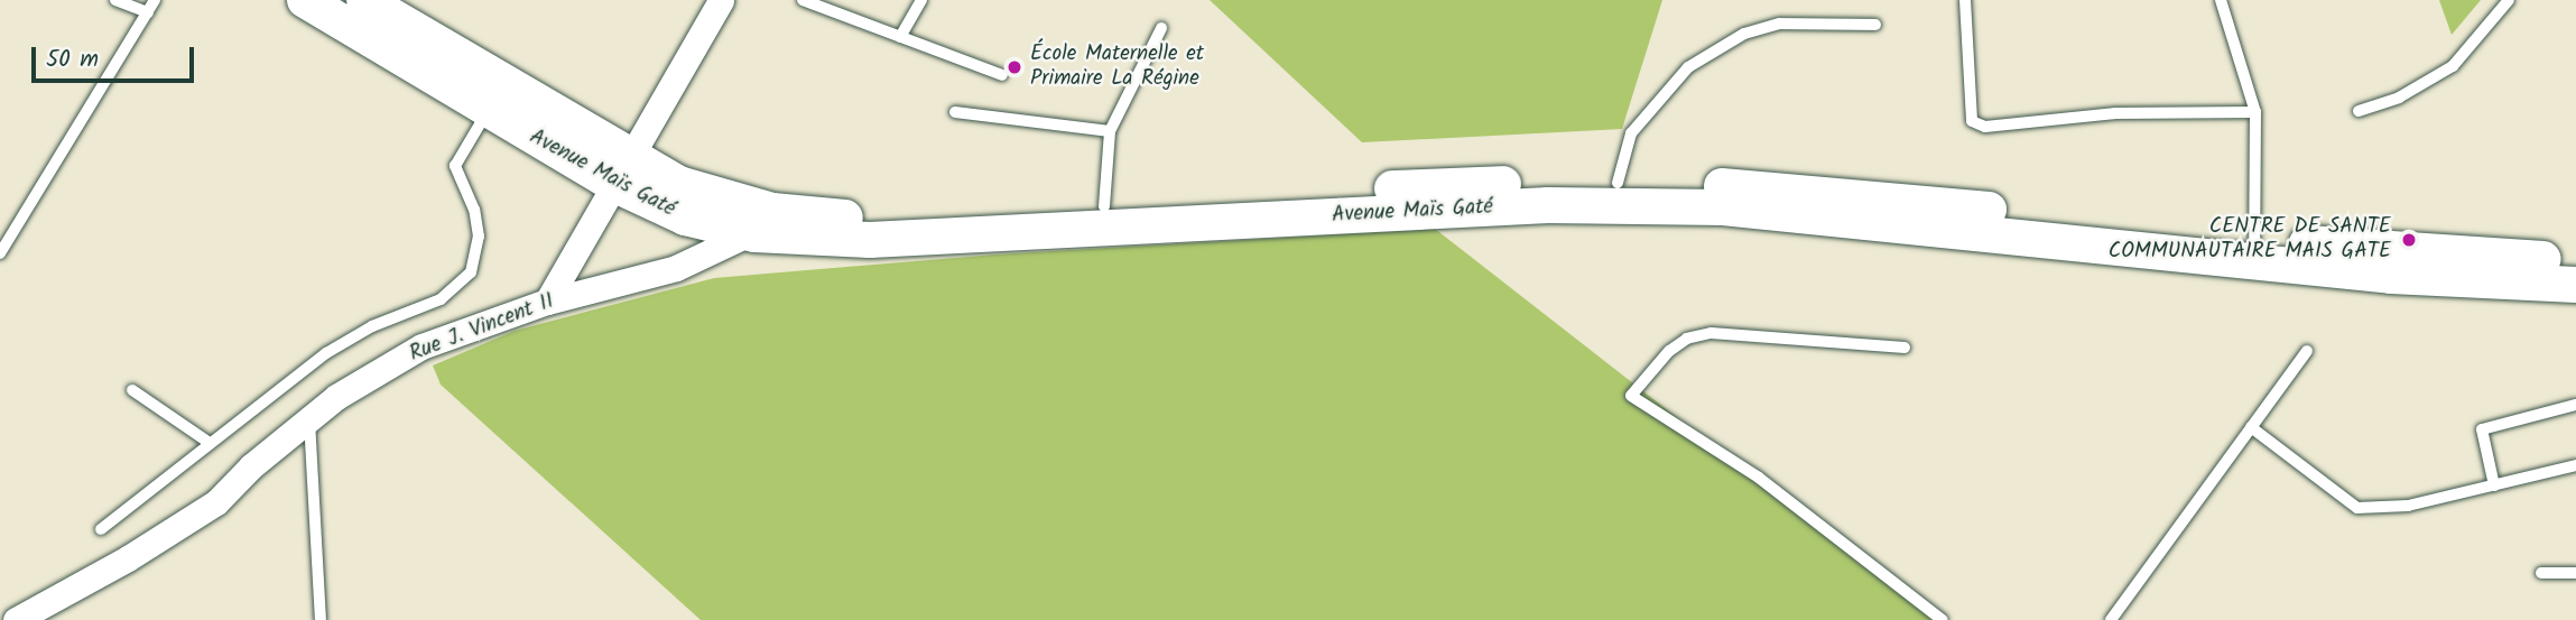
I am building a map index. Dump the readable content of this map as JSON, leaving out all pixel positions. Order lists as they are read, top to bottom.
{
  "streets": {
    "main road": ["Avenue Maïs Gaté"],
    "street": ["Rue J. Vincent II"]
  },
  "crossings": [
    ["Avenue Maïs Gaté", "Rue J. Vincent II"]
  ],
  "places": ["École Maternelle et Primaire La Régine", "CENTRE DE SANTE COMMUNAUTAIRE MAIS GATE"],
  "scale_bar": "50 m"
}
